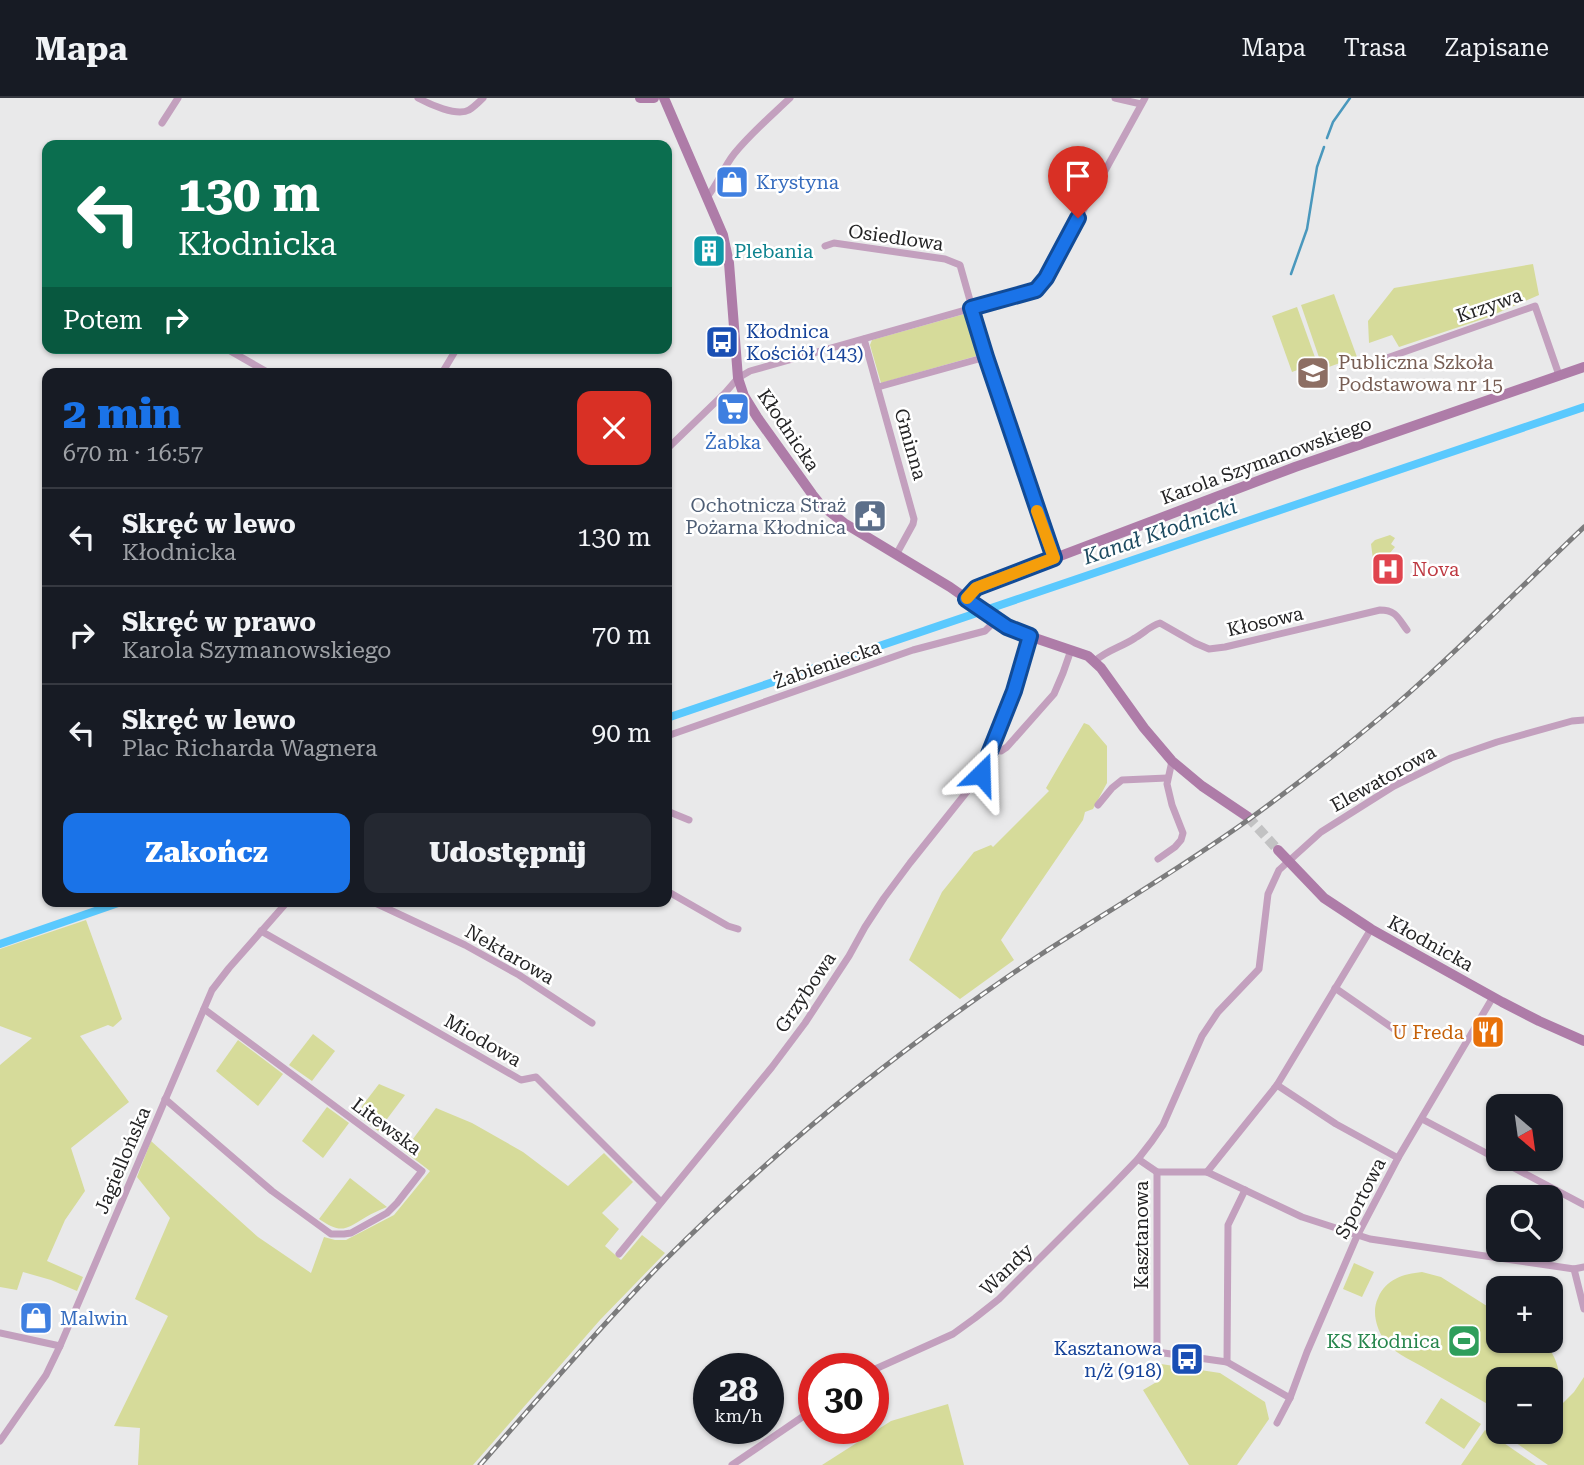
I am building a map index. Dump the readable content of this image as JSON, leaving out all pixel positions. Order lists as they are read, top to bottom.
{
  "streets": {
    "main road": ["Kłodnicka", "Karola Szymanowskiego"],
    "street": [
      "Osiedlowa",
      "Krzywa",
      "Gminna",
      "Kłosowa",
      "Żabieniecka",
      "Elewatorowa",
      "Nektarowa",
      "Grzybowa",
      "Miodowa",
      "Litewska",
      "Jagiellońska",
      "Sportowa",
      "Kasztanowa",
      "Wandy"
    ]
  },
  "crossings": [
    ["Krzywa", "Karola Szymanowskiego"],
    ["Kłodnicka", "Gminna"],
    ["Kłodnicka", "Karola Szymanowskiego"],
    ["Kłodnicka", "Kłosowa"],
    ["Kłodnicka", "Żabieniecka"],
    ["Kłodnicka", "Elewatorowa"],
    ["Kłodnicka", "Grzybowa"],
    ["Kłodnicka", "Sportowa"],
    ["Kłodnicka", "Kasztanowa"],
    ["Elewatorowa", "Kasztanowa"],
    ["Grzybowa", "Miodowa"],
    ["Miodowa", "Jagiellońska"],
    ["Litewska", "Jagiellońska"],
    ["Sportowa", "Kasztanowa"],
    ["Kasztanowa", "Wandy"]
  ],
  "water": ["Kanał Kłodnicki"],
  "places": {
    "shop": ["Krystyna", "Malwin"],
    "building": ["Plebania"],
    "bus stop": ["Kłodnica Kościół (143)", "Kasztanowa n/ż (918)"],
    "school or university": ["Publiczna Szkoła Podstawowa nr 15"],
    "supermarket": ["Żabka"],
    "public building": ["Ochotnicza Straż Pożarna Kłodnica"],
    "hospital": ["Nova"],
    "restaurant": ["U Freda"],
    "sports": ["KS Kłodnica"]
  },
  "north": "bottom right",
  "page": {
    "header": "Mapa",
    "nav": ["Mapa", "Trasa", "Zapisane"],
    "turn": ["130 m", "Kłodnicka"],
    "then": "Potem",
    "heading": ["2 min", "670 m · 16:57"],
    "list": [
      {
        "name": "Skręć w lewo",
        "note": "Kłodnicka",
        "value": "130 m"
      },
      {
        "name": "Skręć w prawo",
        "note": "Karola Szymanowskiego",
        "value": "70 m"
      },
      {
        "name": "Skręć w lewo",
        "note": "Plac Richarda Wagnera",
        "value": "90 m"
      }
    ],
    "buttons": ["Zakończ", "Udostępnij"],
    "map_buttons": ["+", "−"],
    "speed": "28 km/h",
    "limit": "30"
  }
}
